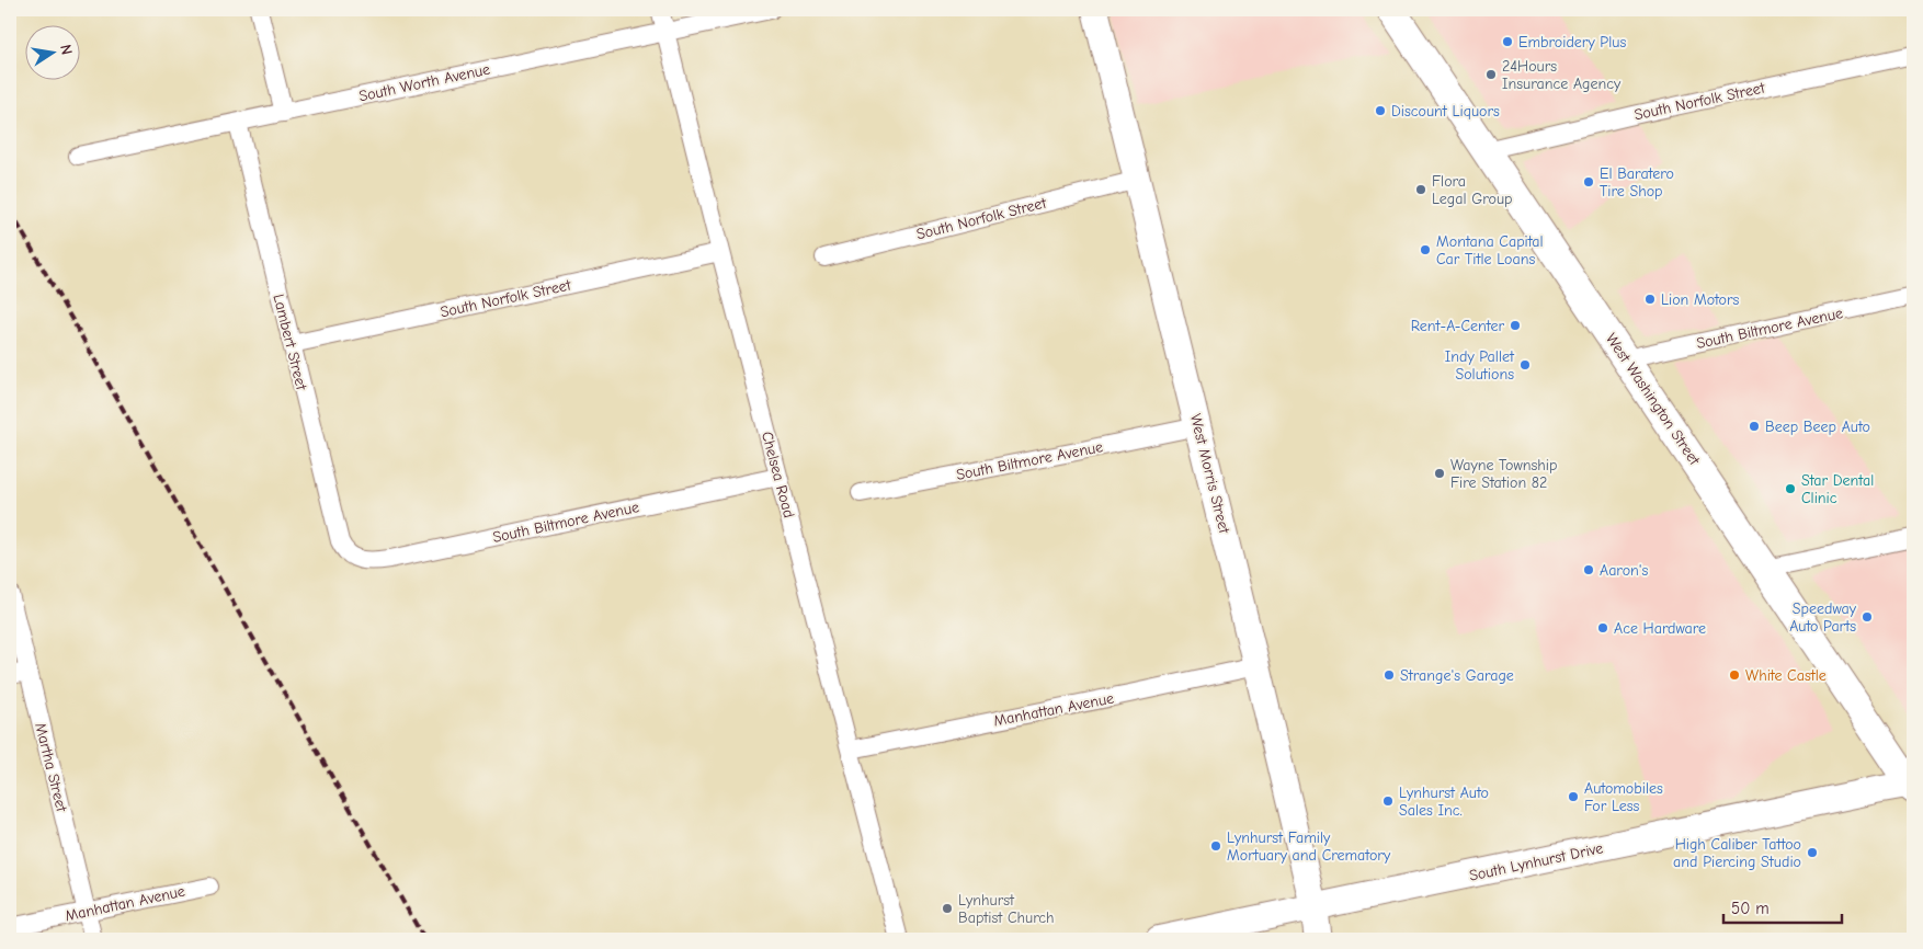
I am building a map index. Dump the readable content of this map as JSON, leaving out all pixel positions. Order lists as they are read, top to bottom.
{
  "streets": {
    "main road": ["West Washington Street", "West Morris Street", "South Lynhurst Drive"],
    "street": [
      "South Worth Avenue",
      "South Norfolk Street",
      "South Biltmore Avenue",
      "Lambert Street",
      "Chelsea Road",
      "Manhattan Avenue",
      "Martha Street"
    ]
  },
  "crossings": [
    ["South Worth Avenue", "Lambert Street"],
    ["South Worth Avenue", "Chelsea Road"],
    ["South Norfolk Street", "Lambert Street"],
    ["South Norfolk Street", "West Washington Street"],
    ["South Norfolk Street", "West Morris Street"],
    ["South Norfolk Street", "Chelsea Road"],
    ["South Biltmore Avenue", "Lambert Street"],
    ["South Biltmore Avenue", "West Washington Street"],
    ["South Biltmore Avenue", "West Morris Street"],
    ["South Biltmore Avenue", "Chelsea Road"],
    ["West Washington Street", "South Lynhurst Drive"],
    ["West Morris Street", "Manhattan Avenue"],
    ["West Morris Street", "South Lynhurst Drive"],
    ["Chelsea Road", "Manhattan Avenue"],
    ["Manhattan Avenue", "Martha Street"]
  ],
  "places": [
    "Embroidery Plus",
    "24Hours Insurance Agency",
    "Discount Liquors",
    "El Baratero Tire Shop",
    "Flora Legal Group",
    "Montana Capital Car Title Loans",
    "Lion Motors",
    "Rent-A-Center",
    "Indy Pallet Solutions",
    "Beep Beep Auto",
    "Wayne Township Fire Station 82",
    "Star Dental Clinic",
    "Aaron's",
    "Speedway Auto Parts",
    "Ace Hardware",
    "Strange's Garage",
    "White Castle",
    "Automobiles For Less",
    "Lynhurst Auto Sales Inc.",
    "Lynhurst Family Mortuary and Crematory",
    "High Caliber Tattoo and Piercing Studio",
    "Lynhurst Baptist Church"
  ],
  "scale_bar": "50 m",
  "north": "right"
}
